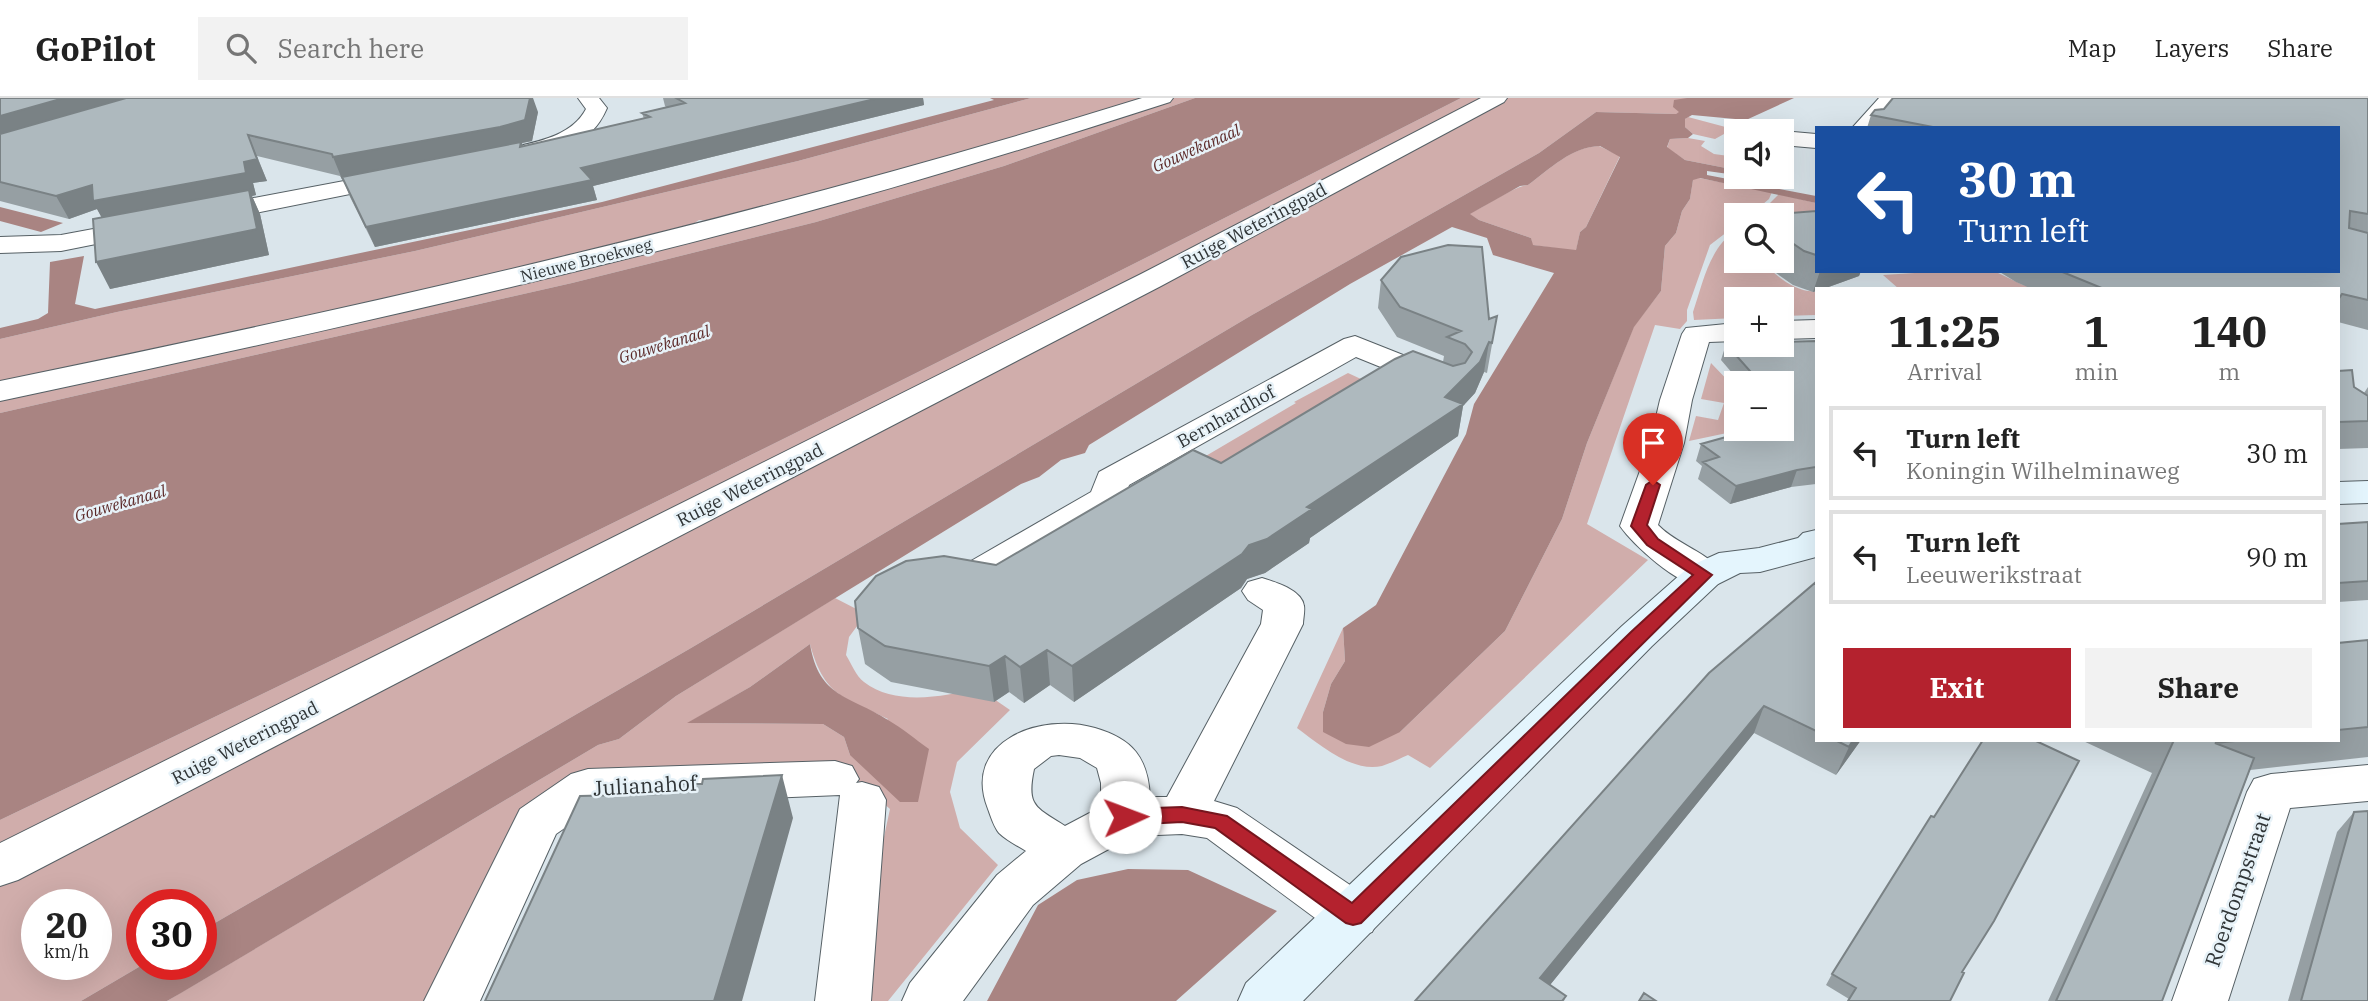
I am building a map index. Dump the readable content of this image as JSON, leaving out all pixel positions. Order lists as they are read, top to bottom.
{
  "streets": {
    "street": [
      "Ruige Weteringpad",
      "Nieuwe Broekweg",
      "Bernhardhof",
      "Julianahof",
      "Roerdompstraat"
    ]
  },
  "water": ["Gouwekanaal"],
  "page": {
    "header": "GoPilot",
    "search": "Search here",
    "nav": ["Map", "Layers", "Share"],
    "map_buttons": ["+", "−"],
    "turn": ["30 m", "Turn left"],
    "eta": [
      "11:25",
      "Arrival",
      "1",
      "min",
      "140",
      "m"
    ],
    "list": [
      {
        "name": "Turn left",
        "note": "Koningin Wilhelminaweg",
        "value": "30 m"
      },
      {
        "name": "Turn left",
        "note": "Leeuwerikstraat",
        "value": "90 m"
      }
    ],
    "buttons": ["Exit", "Share"],
    "speed": "20 km/h",
    "limit": "30"
  }
}
